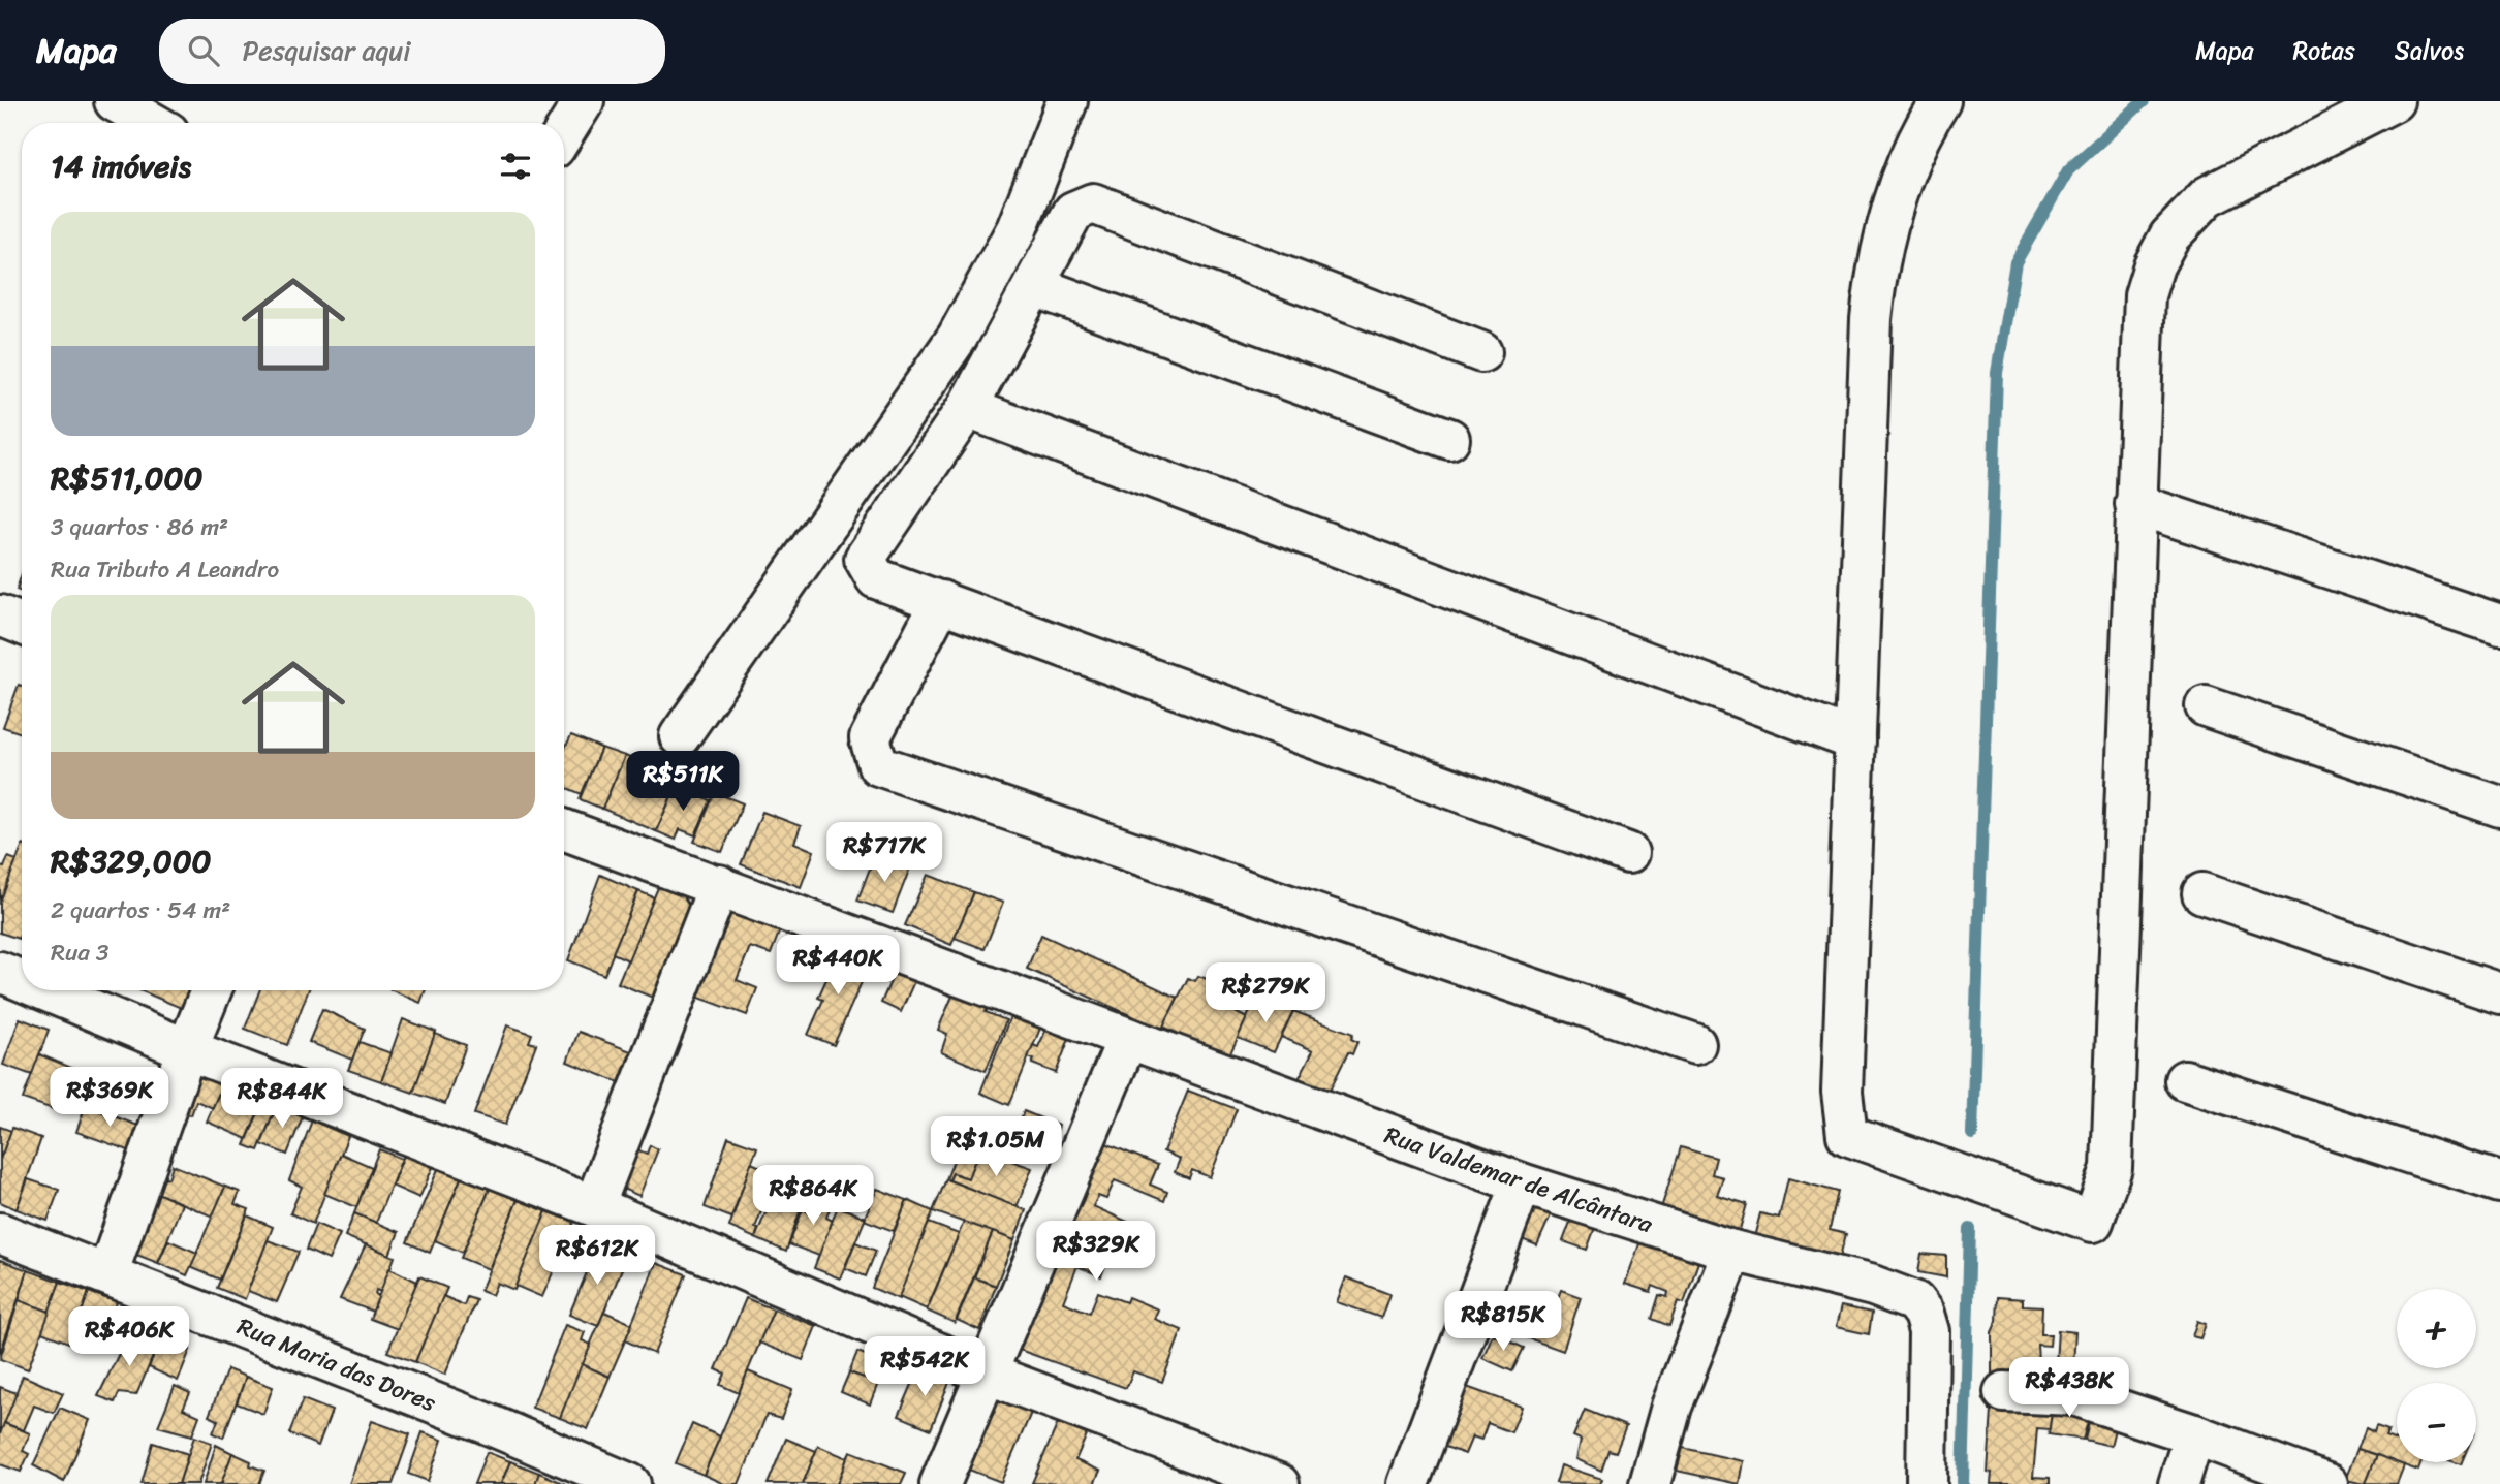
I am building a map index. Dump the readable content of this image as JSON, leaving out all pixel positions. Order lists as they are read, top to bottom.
{
  "streets": {
    "street": ["Rua Valdemar de Alcântara", "Rua Maria das Dores"]
  },
  "page": {
    "header": "Mapa",
    "search": "Pesquisar aqui",
    "nav": ["Mapa", "Rotas", "Salvos"],
    "heading": "14 imóveis",
    "list": [
      {
        "name": "R$511,000",
        "note": "3 quartos · 86 m² · Rua Tributo A Leandro"
      },
      {
        "name": "R$329,000",
        "note": "2 quartos · 54 m² · Rua 3"
      }
    ],
    "price": [
      "R$511K",
      "R$717K",
      "R$440K",
      "R$279K",
      "R$369K",
      "R$844K",
      "R$1.05M",
      "R$864K",
      "R$329K",
      "R$612K",
      "R$815K",
      "R$406K",
      "R$542K",
      "R$438K"
    ],
    "map_buttons": ["+", "−"]
  }
}
